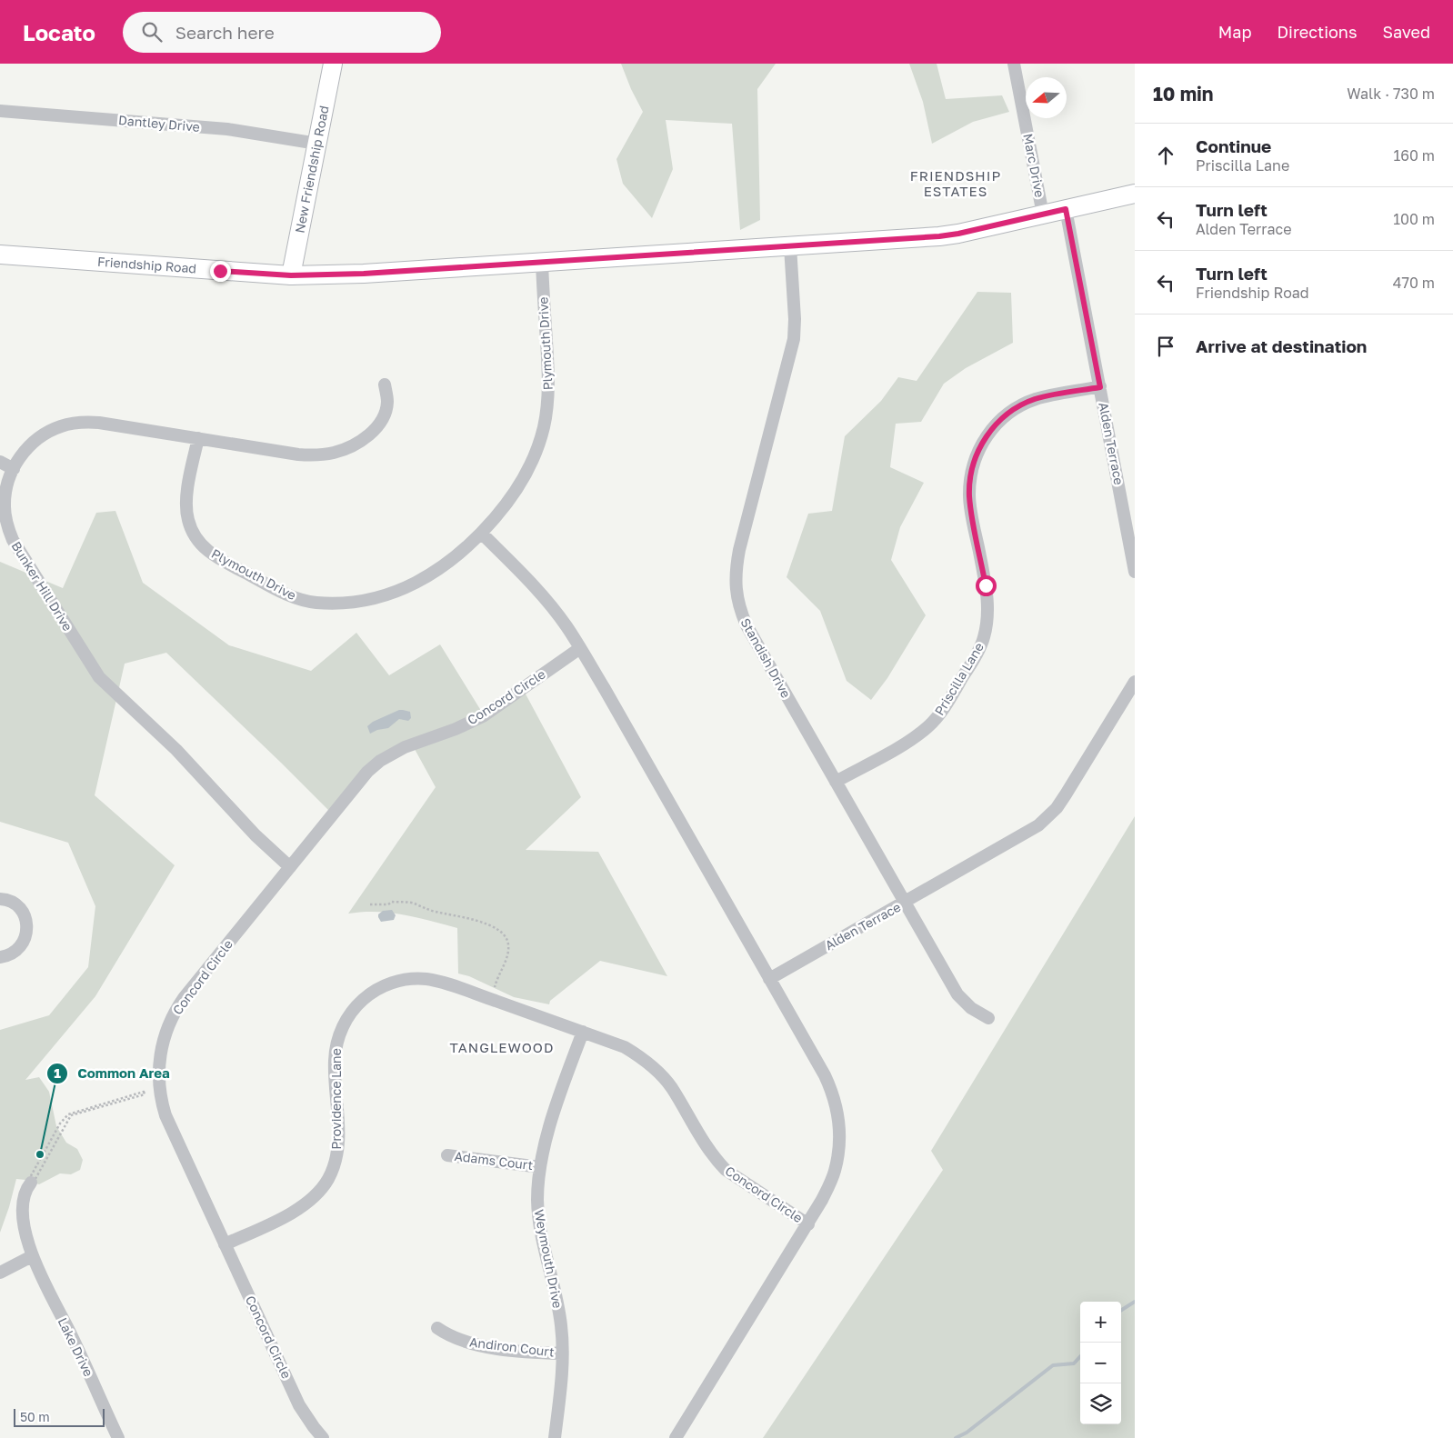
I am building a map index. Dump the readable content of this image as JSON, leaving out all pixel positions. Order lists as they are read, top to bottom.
{
  "streets": {
    "street": [
      "Dantley Drive",
      "Marc Drive",
      "New Friendship Road",
      "Friendship Road",
      "Plymouth Drive",
      "Alden Terrace",
      "Bunker Hill Drive",
      "Standish Drive",
      "Priscilla Lane",
      "Concord Circle",
      "Providence Lane",
      "Adams Court",
      "Weymouth Drive",
      "Lake Drive",
      "Andiron Court"
    ]
  },
  "crossings": [
    ["Dantley Drive", "New Friendship Road"],
    ["Marc Drive", "Friendship Road"],
    ["New Friendship Road", "Friendship Road"],
    ["Friendship Road", "Plymouth Drive"],
    ["Friendship Road", "Alden Terrace"],
    ["Friendship Road", "Standish Drive"],
    ["Plymouth Drive", "Bunker Hill Drive"],
    ["Alden Terrace", "Standish Drive"],
    ["Alden Terrace", "Priscilla Lane"],
    ["Bunker Hill Drive", "Concord Circle"],
    ["Standish Drive", "Priscilla Lane"],
    ["Concord Circle", "Providence Lane"],
    ["Concord Circle", "Weymouth Drive"],
    ["Providence Lane", "Weymouth Drive"],
    ["Adams Court", "Weymouth Drive"],
    ["Weymouth Drive", "Andiron Court"]
  ],
  "districts": ["FRIENDSHIP ESTATES", "TANGLEWOOD"],
  "places": ["Common Area"],
  "scale_bar": "50 m",
  "north": "left",
  "page": {
    "header": "Locato",
    "search": "Search here",
    "nav": ["Map", "Directions", "Saved"],
    "heading": ["10 min", "Walk · 730 m"],
    "list": [
      ["Continue", "Priscilla Lane", "160 m"],
      ["Turn left", "Alden Terrace", "100 m"],
      ["Turn left", "Friendship Road", "470 m"],
      "Arrive at destination"
    ],
    "map_buttons": ["+", "−"],
    "scale": "50 m"
  }
}
